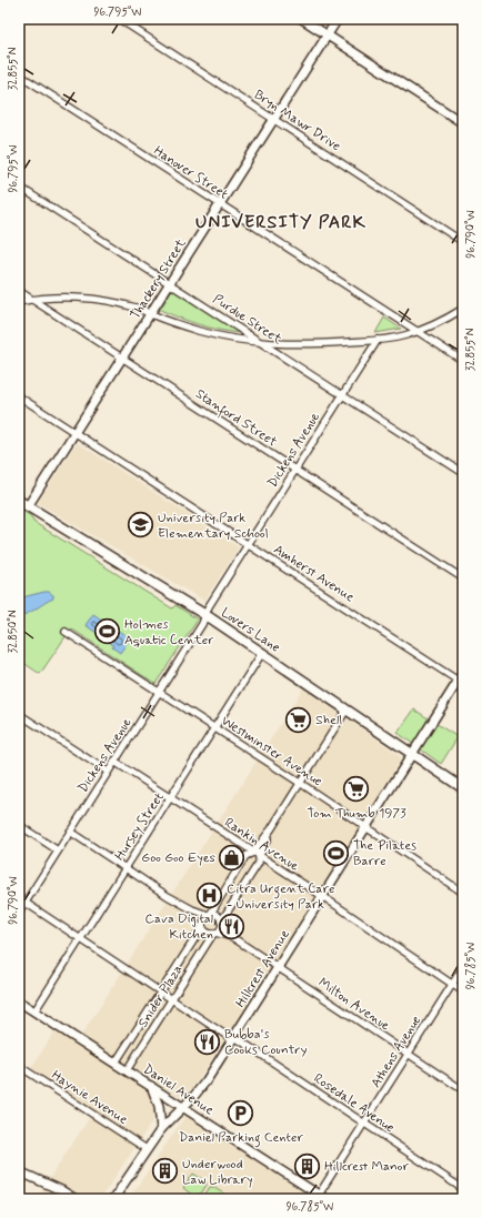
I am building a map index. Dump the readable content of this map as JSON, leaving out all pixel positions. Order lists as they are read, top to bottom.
{
  "streets": {
    "main road": ["Lovers Lane"],
    "street": [
      "Bryn Mawr Drive",
      "Hanover Street",
      "Thackery Street",
      "Purdue Street",
      "Stanford Street",
      "Dickens Avenue",
      "Amherst Avenue",
      "Westminster Avenue",
      "Hursey Street",
      "Rankin Avenue",
      "Hillcrest Avenue",
      "Snider Plaza",
      "Milton Avenue",
      "Athens Avenue",
      "Daniel Avenue",
      "Haynie Avenue",
      "Rosedale Avenue"
    ]
  },
  "crossings": [
    ["Bryn Mawr Drive", "Thackery Street"],
    ["Hanover Street", "Thackery Street"],
    ["Thackery Street", "Purdue Street"],
    ["Thackery Street", "Stanford Street"],
    ["Thackery Street", "Amherst Avenue"],
    ["Thackery Street", "Lovers Lane"],
    ["Purdue Street", "Dickens Avenue"],
    ["Stanford Street", "Dickens Avenue"],
    ["Dickens Avenue", "Amherst Avenue"],
    ["Dickens Avenue", "Lovers Lane"],
    ["Dickens Avenue", "Westminster Avenue"],
    ["Dickens Avenue", "Rankin Avenue"],
    ["Dickens Avenue", "Rosedale Avenue"],
    ["Amherst Avenue", "Hillcrest Avenue"],
    ["Lovers Lane", "Hursey Street"],
    ["Lovers Lane", "Hillcrest Avenue"],
    ["Westminster Avenue", "Hursey Street"],
    ["Westminster Avenue", "Hillcrest Avenue"],
    ["Hursey Street", "Rankin Avenue"],
    ["Hursey Street", "Daniel Avenue"],
    ["Hursey Street", "Rosedale Avenue"],
    ["Rankin Avenue", "Hillcrest Avenue"],
    ["Rankin Avenue", "Athens Avenue"],
    ["Hillcrest Avenue", "Milton Avenue"],
    ["Hillcrest Avenue", "Daniel Avenue"],
    ["Hillcrest Avenue", "Haynie Avenue"],
    ["Hillcrest Avenue", "Rosedale Avenue"],
    ["Snider Plaza", "Milton Avenue"],
    ["Snider Plaza", "Daniel Avenue"],
    ["Snider Plaza", "Rosedale Avenue"],
    ["Milton Avenue", "Athens Avenue"],
    ["Athens Avenue", "Daniel Avenue"],
    ["Athens Avenue", "Rosedale Avenue"]
  ],
  "districts": ["UNIVERSITY PARK"],
  "places": {
    "school or university": ["University Park Elementary School"],
    "sports": ["Holmes Aquatic Center", "The Pilates Barre"],
    "supermarket": ["Shell", "Tom Thumb 1973"],
    "shop": ["Goo Goo Eyes"],
    "hospital": ["Citra Urgent Care - University Park"],
    "restaurant": ["Cava Digital Kitchen", "Bubba's Cooks Country"],
    "parking": ["Daniel Parking Center"],
    "building": ["Hillcrest Manor", "Underwood Law Library"]
  },
  "coordinates": [
    "96.795°W",
    "32.855°N",
    "96.790°W",
    "32.850°N",
    "96.785°W"
  ]
}
